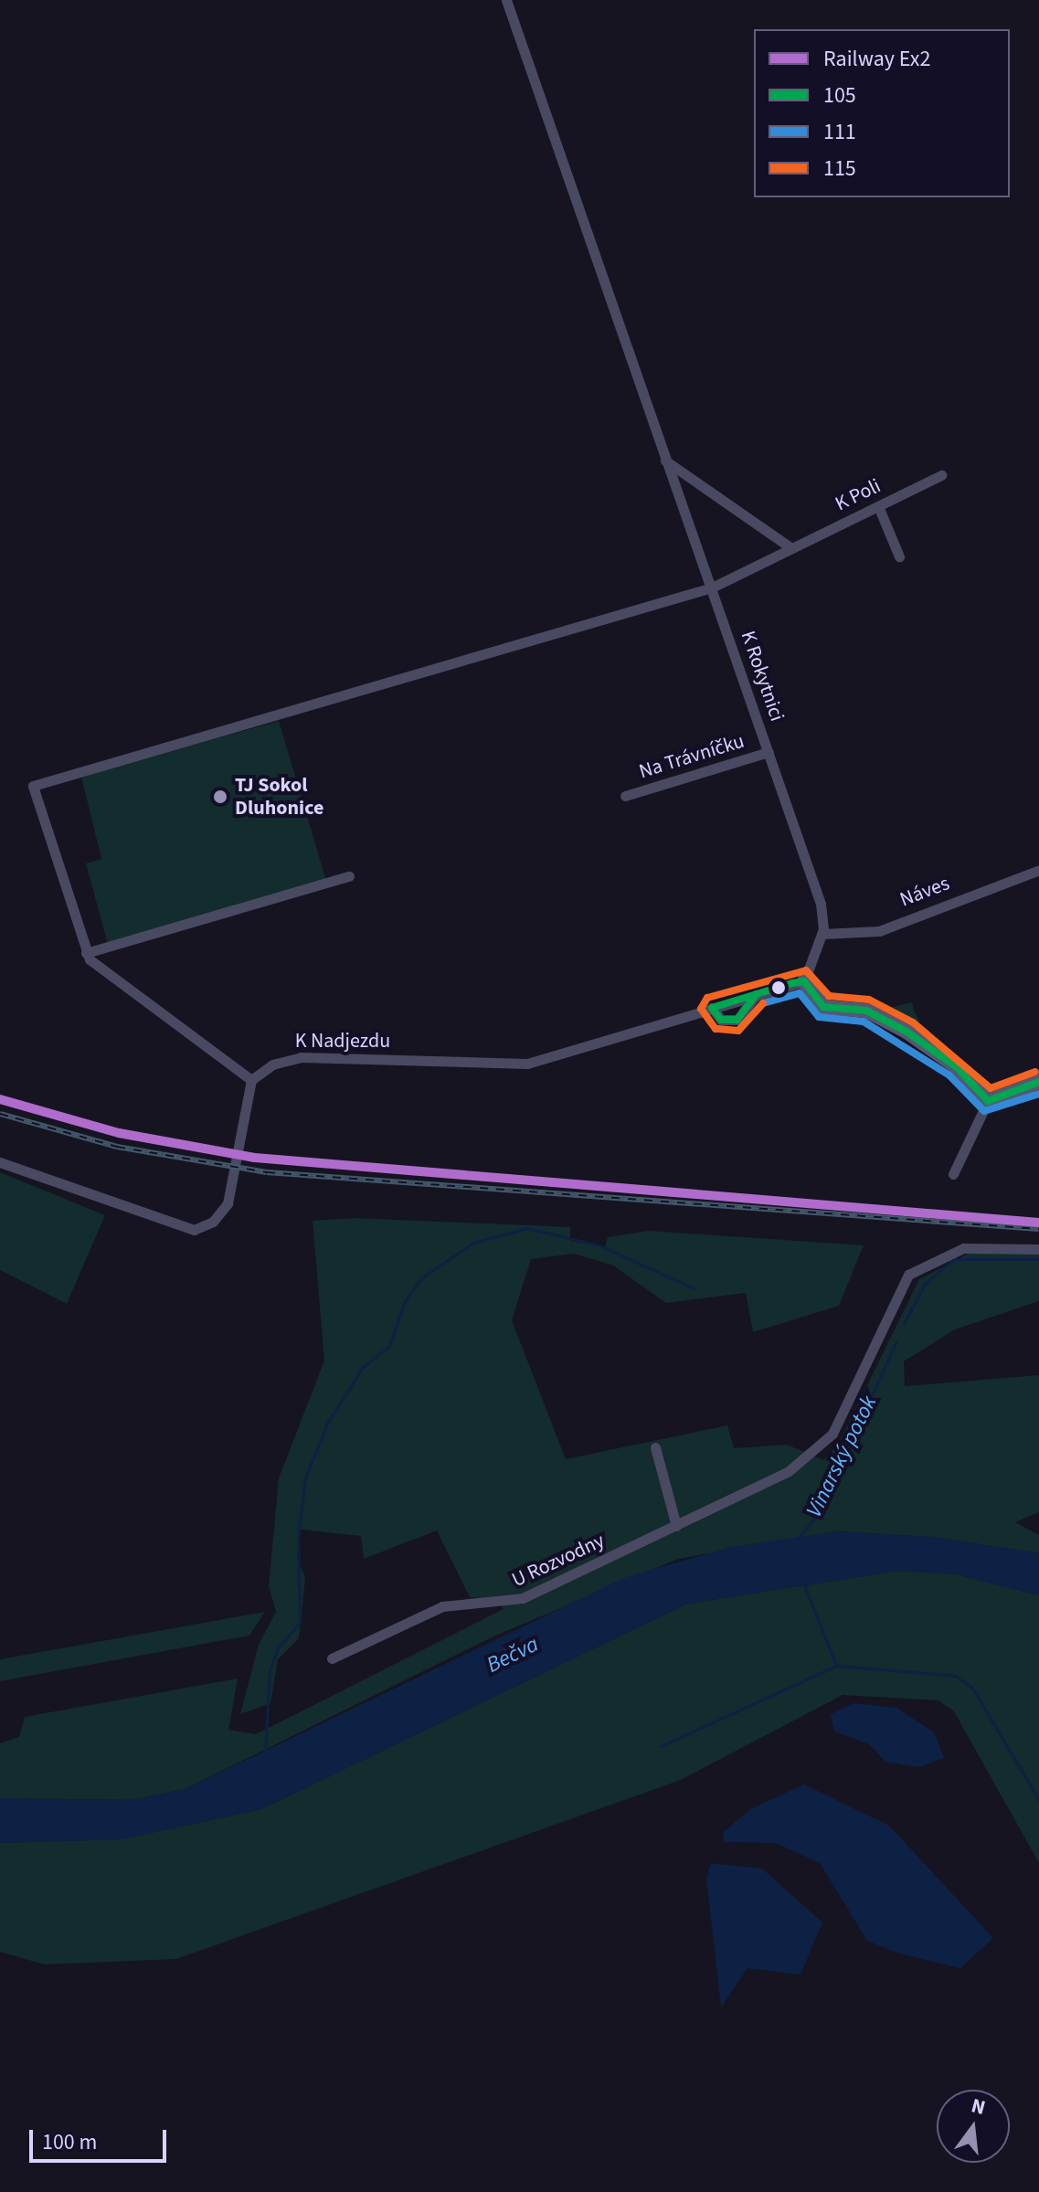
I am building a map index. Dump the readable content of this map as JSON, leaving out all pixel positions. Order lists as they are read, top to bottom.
{
  "streets": {
    "street": [
      "K Poli",
      "K Rokytnici",
      "Na Trávníčku",
      "Náves",
      "K Nadjezdu",
      "U Rozvodny"
    ]
  },
  "crossings": [
    ["K Poli", "K Rokytnici"],
    ["K Rokytnici", "Na Trávníčku"],
    ["K Rokytnici", "Náves"],
    ["K Rokytnici", "K Nadjezdu"]
  ],
  "water": ["Vinarský potok", "Bečva"],
  "places": ["TJ Sokol Dluhonice"],
  "lines": [
    "transit line 115",
    "transit line 105",
    "transit line 111",
    "rail line Ex2"
  ],
  "legend": [
    "Railway Ex2",
    "105",
    "111",
    "115"
  ],
  "scale_bar": "100 m",
  "north": "top"
}
